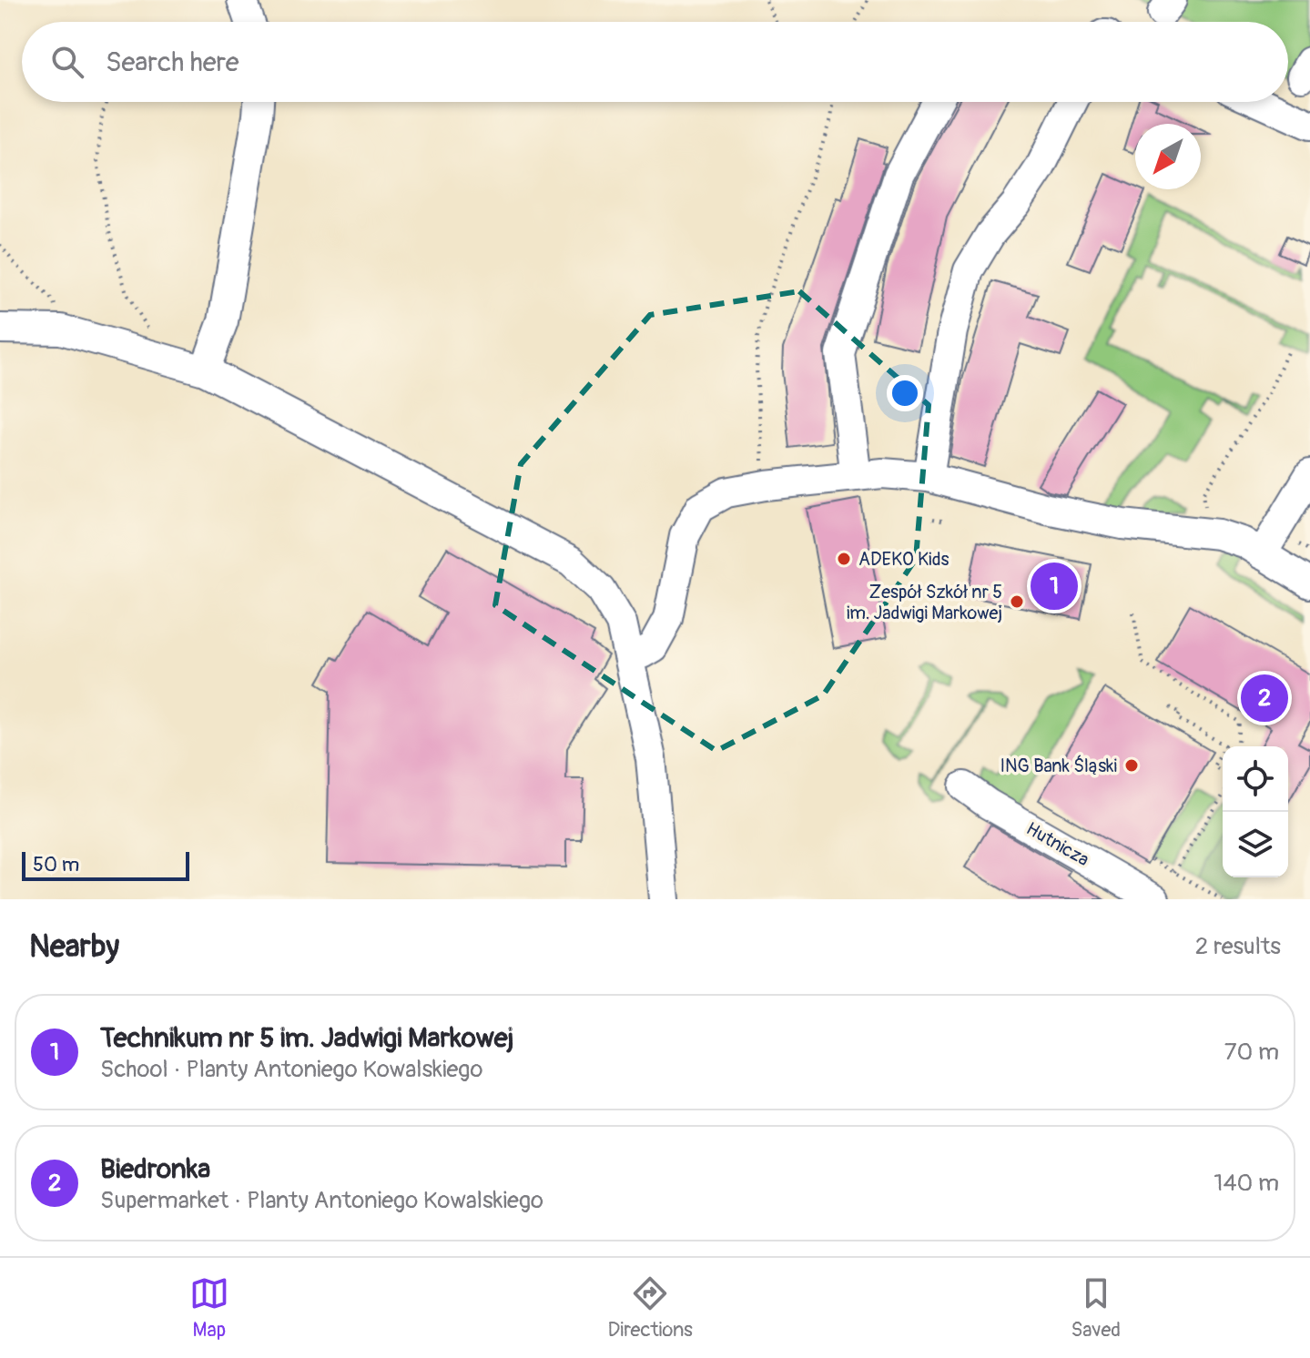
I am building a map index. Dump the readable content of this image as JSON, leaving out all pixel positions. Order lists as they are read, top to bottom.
{
  "streets": {
    "street": ["Hutnicza"]
  },
  "places": ["ADEKO Kids", "Zespół Szkół nr 5 im. Jadwigi Markowej", "ING Bank Śląski"],
  "scale_bar": "50 m",
  "north": "bottom left",
  "page": {
    "search": "Search here",
    "pins": ["1", "2"],
    "scale": "50 m",
    "heading": ["Nearby", "2 results"],
    "list": [
      {
        "mark": "1",
        "name": "Technikum nr 5 im. Jadwigi Markowej",
        "note": "School · Planty Antoniego Kowalskiego",
        "value": "70 m"
      },
      {
        "mark": "2",
        "name": "Biedronka",
        "note": "Supermarket · Planty Antoniego Kowalskiego",
        "value": "140 m"
      }
    ],
    "nav": ["Map", "Directions", "Saved"]
  }
}
